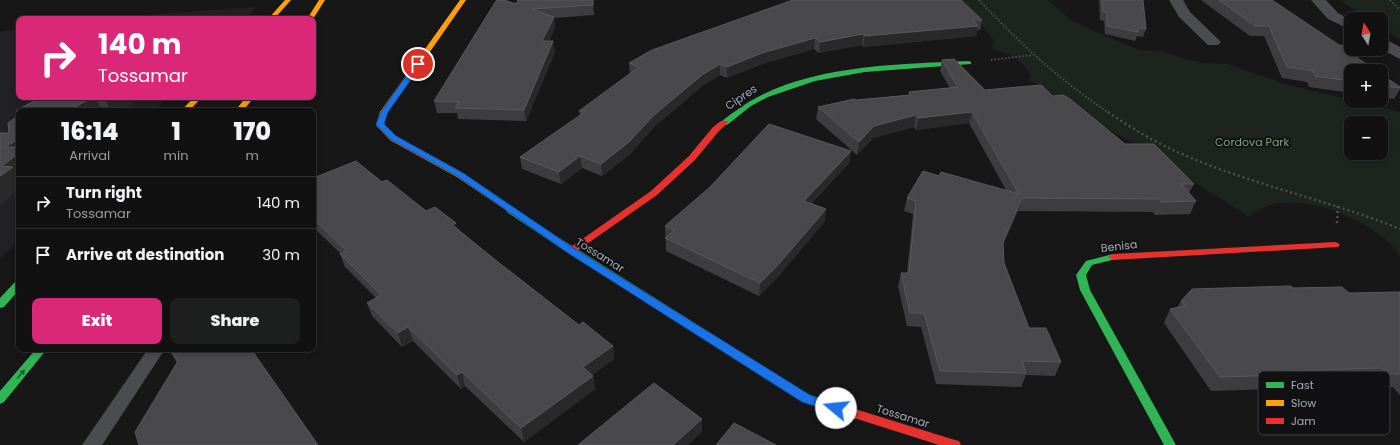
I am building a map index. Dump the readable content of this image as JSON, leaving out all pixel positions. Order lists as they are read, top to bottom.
{
  "streets": {
    "street": ["Cipres", "Benisa", "Tossamar"]
  },
  "crossings": [
    ["Cipres", "Tossamar"]
  ],
  "parks": ["Cordova Park"],
  "legend": ["Fast", "Slow", "Jam"],
  "north": "top",
  "page": {
    "map_buttons": ["+", "−"],
    "turn": ["140 m", "Tossamar"],
    "eta": [
      "16:14",
      "Arrival",
      "1",
      "min",
      "170",
      "m"
    ],
    "list": [
      {
        "name": "Turn right",
        "note": "Tossamar",
        "value": "140 m"
      },
      {
        "name": "Arrive at destination",
        "value": "30 m"
      }
    ],
    "buttons": ["Exit", "Share"]
  }
}
